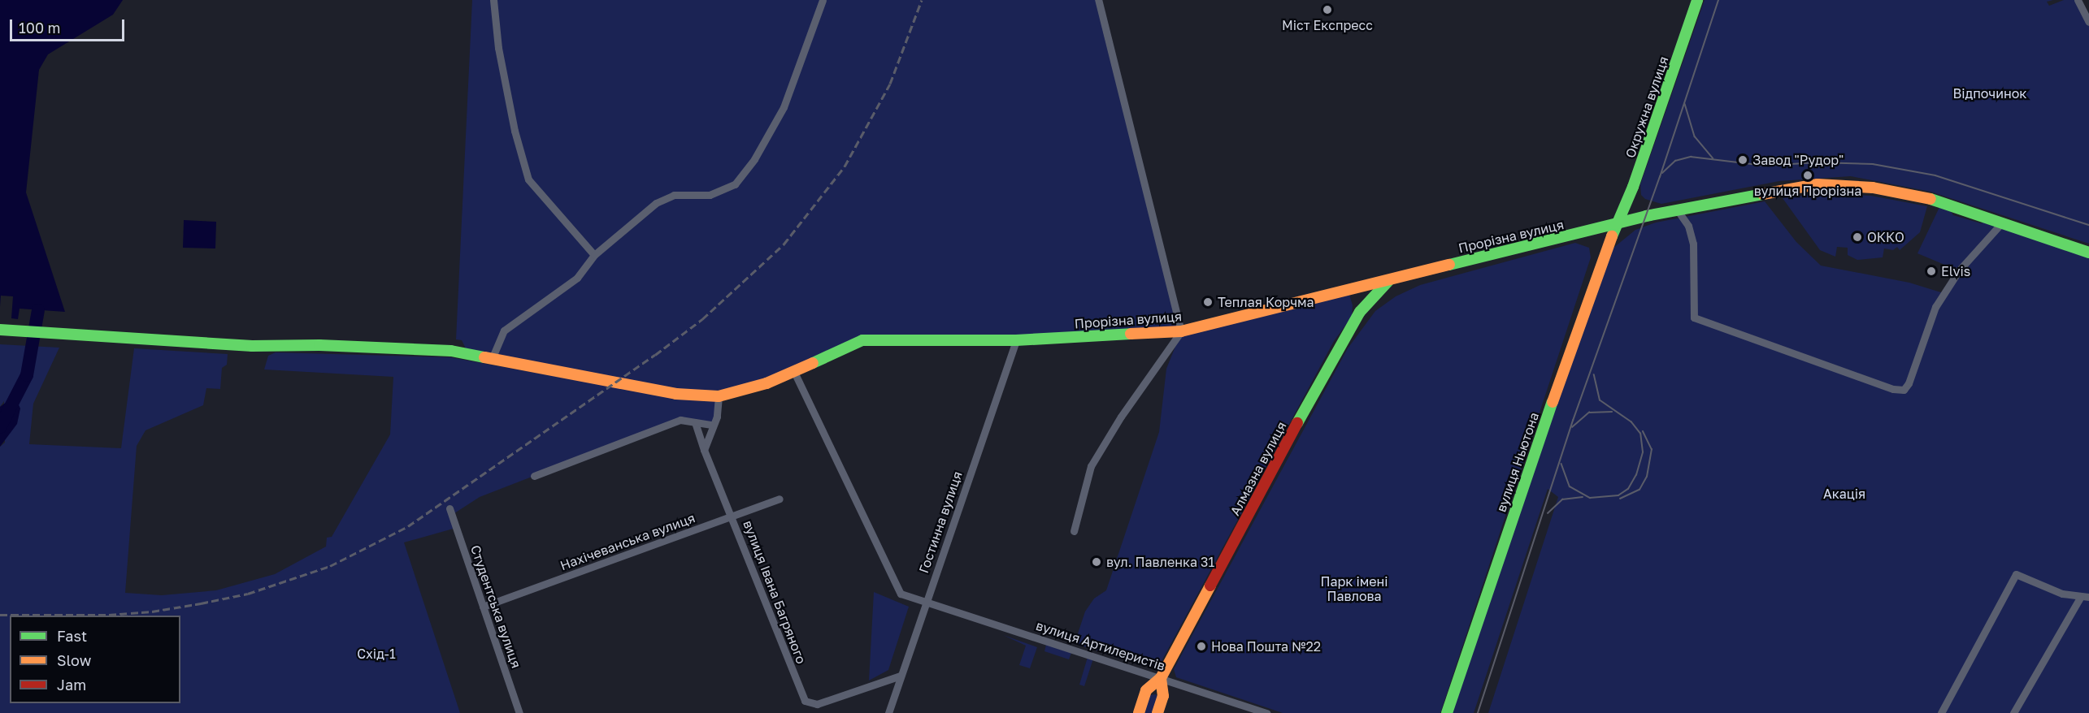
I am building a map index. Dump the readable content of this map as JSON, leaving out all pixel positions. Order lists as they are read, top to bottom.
{
  "streets": {
    "street": [
      "Окружна вулиця",
      "Прорізна вулиця",
      "вулиця Ньютона",
      "Алмазна вулиця",
      "Гостинна вулиця",
      "Нахічеванська вулиця",
      "вулиця Івана Багряного",
      "Студентська вулиця",
      "вулиця Артилеристів"
    ]
  },
  "crossings": [
    ["Окружна вулиця", "Прорізна вулиця"],
    ["Окружна вулиця", "вулиця Ньютона"],
    ["Прорізна вулиця", "вулиця Ньютона"],
    ["Прорізна вулиця", "Алмазна вулиця"],
    ["Прорізна вулиця", "Гостинна вулиця"],
    ["Прорізна вулиця", "вулиця Артилеристів"],
    ["Алмазна вулиця", "вулиця Артилеристів"],
    ["Гостинна вулиця", "вулиця Івана Багряного"],
    ["Гостинна вулиця", "вулиця Артилеристів"],
    ["Нахічеванська вулиця", "вулиця Івана Багряного"],
    ["Нахічеванська вулиця", "Студентська вулиця"]
  ],
  "parks": [
    "Відпочинок",
    "Акація",
    "Парк імені Павлова",
    "Схід-1"
  ],
  "places": [
    "Міст Експресс",
    "Завод \"Рудор\"",
    "вулиця Прорізна",
    "ОККО",
    "Elvis",
    "Теплая Корчма",
    "вул. Павленка 31",
    "Нова Пошта №22"
  ],
  "legend": ["Fast", "Slow", "Jam"],
  "scale_bar": "100 m"
}
